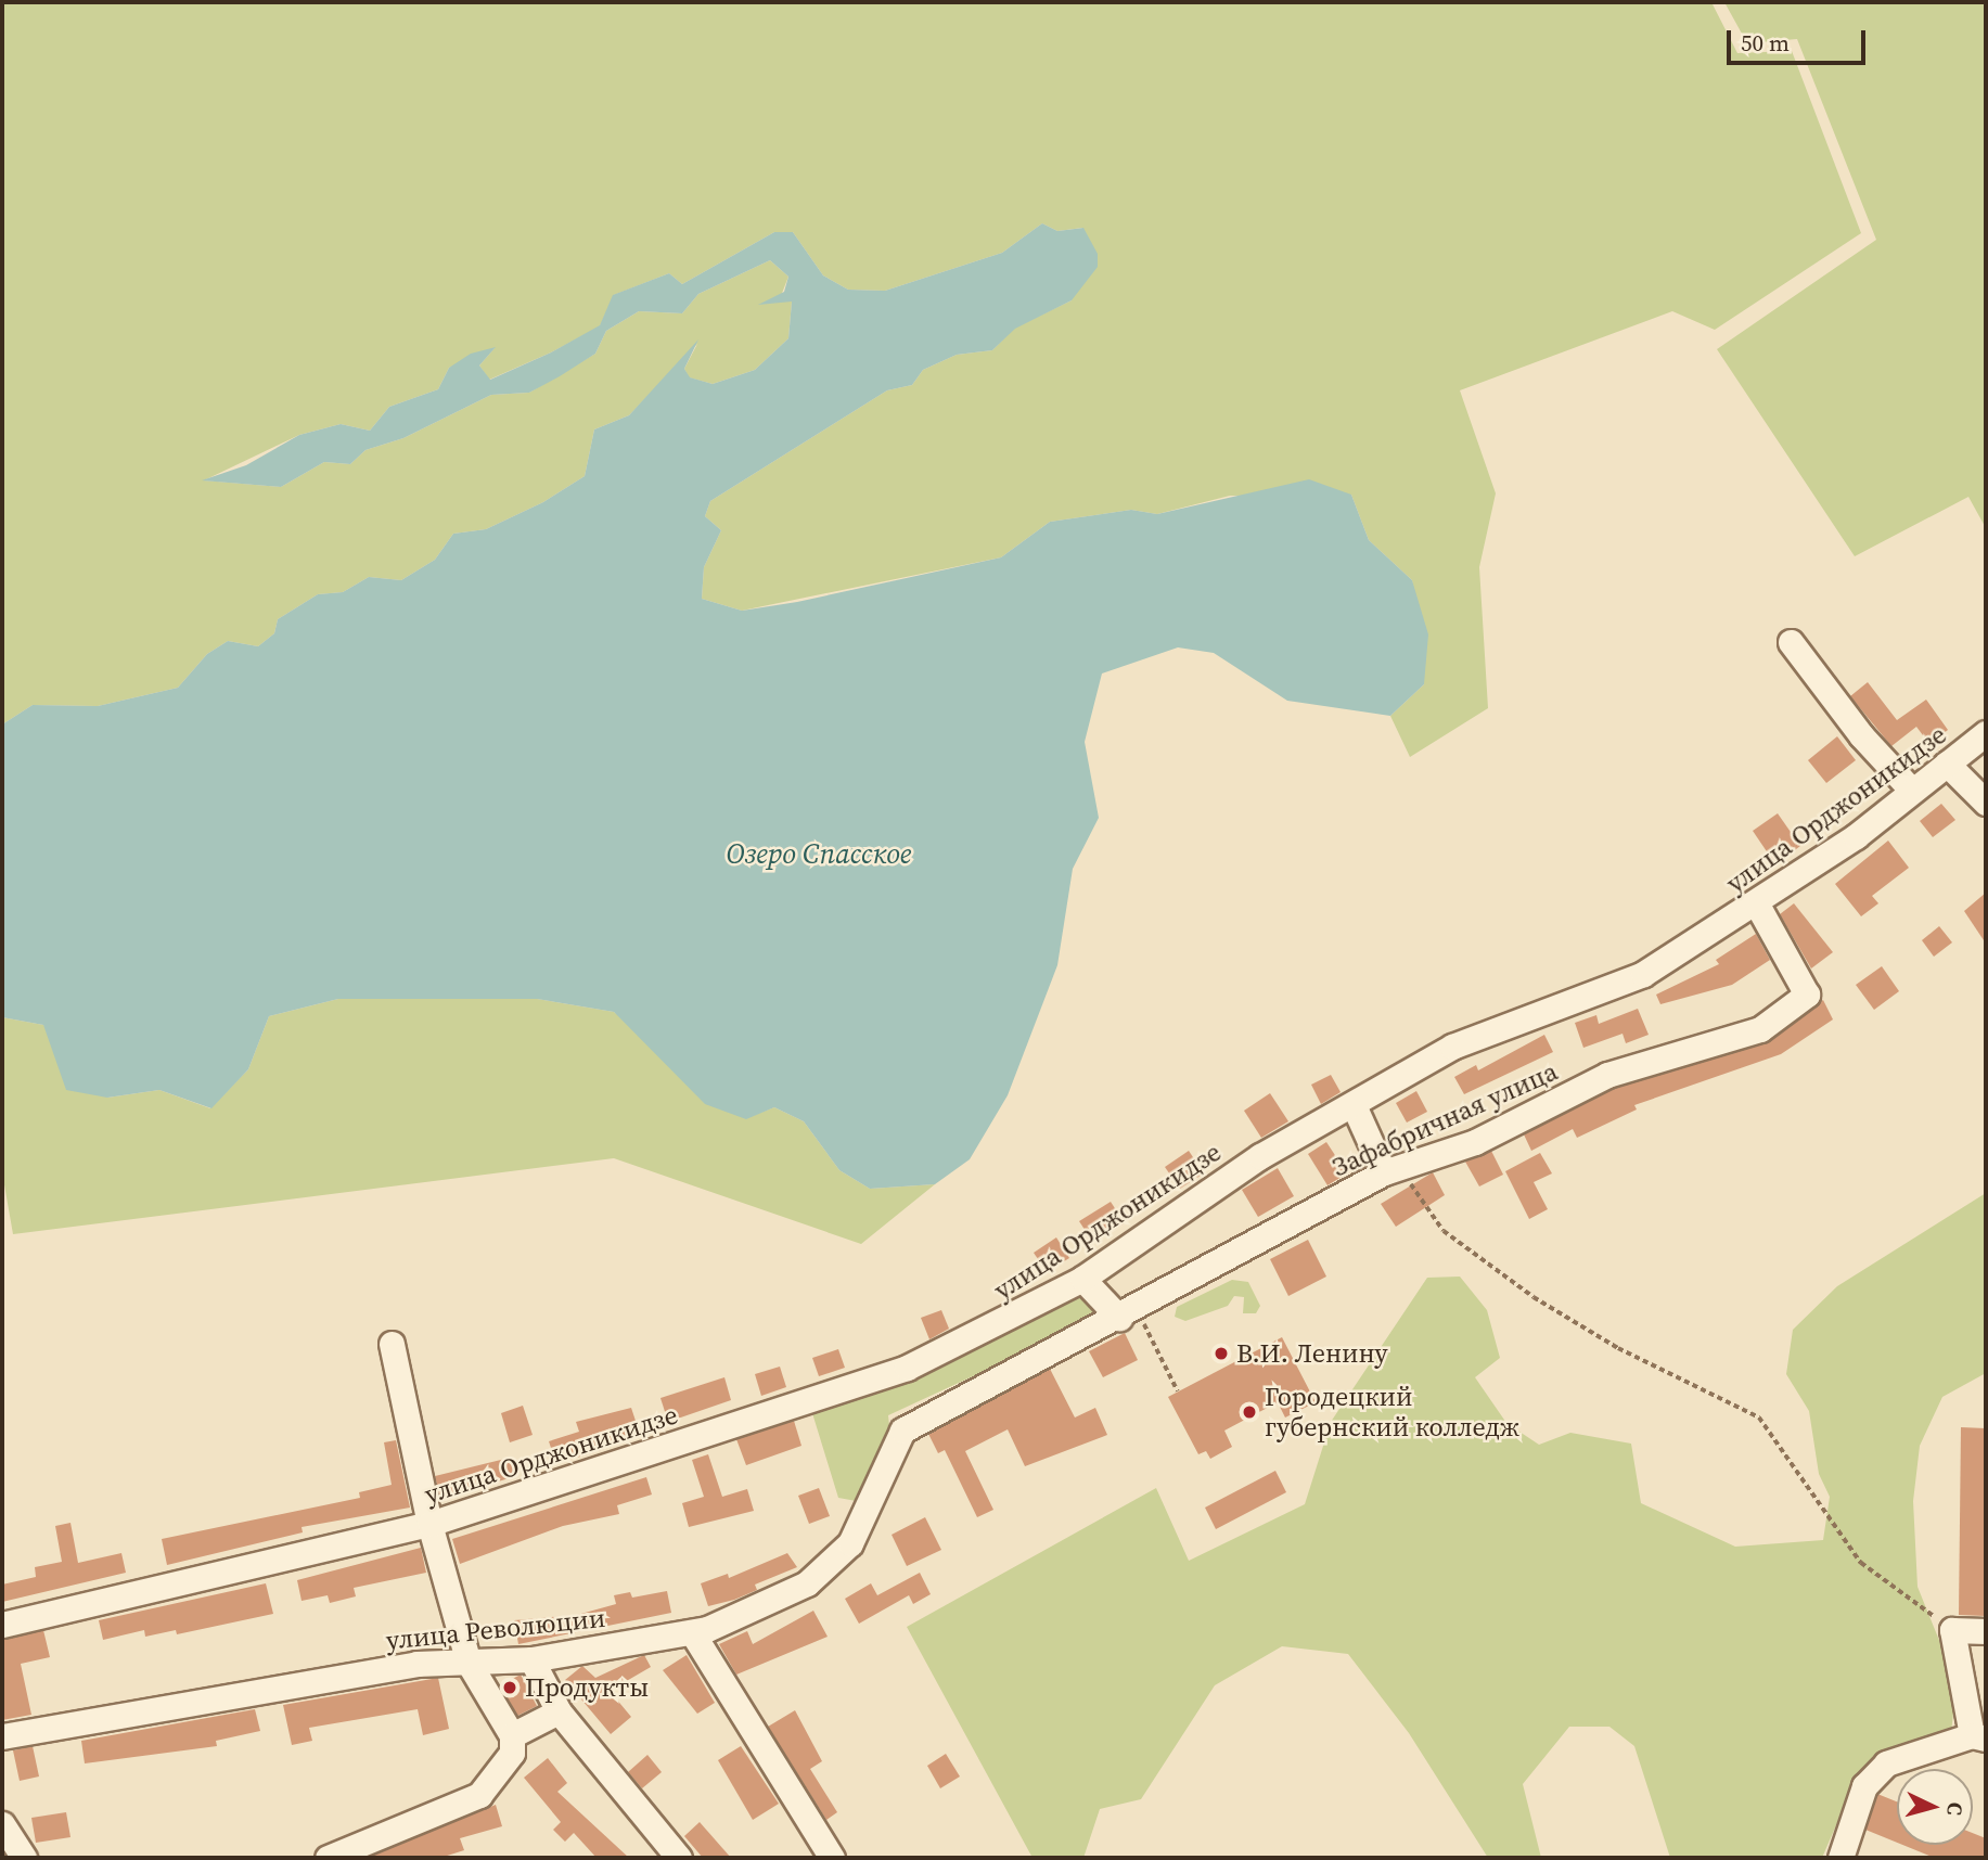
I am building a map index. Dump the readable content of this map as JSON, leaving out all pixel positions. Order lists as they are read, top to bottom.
{
  "streets": {
    "street": ["улица Орджоникидзе", "Зафабричная улица", "улица Революции"]
  },
  "crossings": [
    ["улица Орджоникидзе", "Зафабричная улица"],
    ["Зафабричная улица", "улица Революции"]
  ],
  "water": ["Озеро Спасское"],
  "places": ["В.И. Ленину", "Городецкий губернский колледж", "Продукты"],
  "scale_bar": "50 m",
  "north": "right"
}
